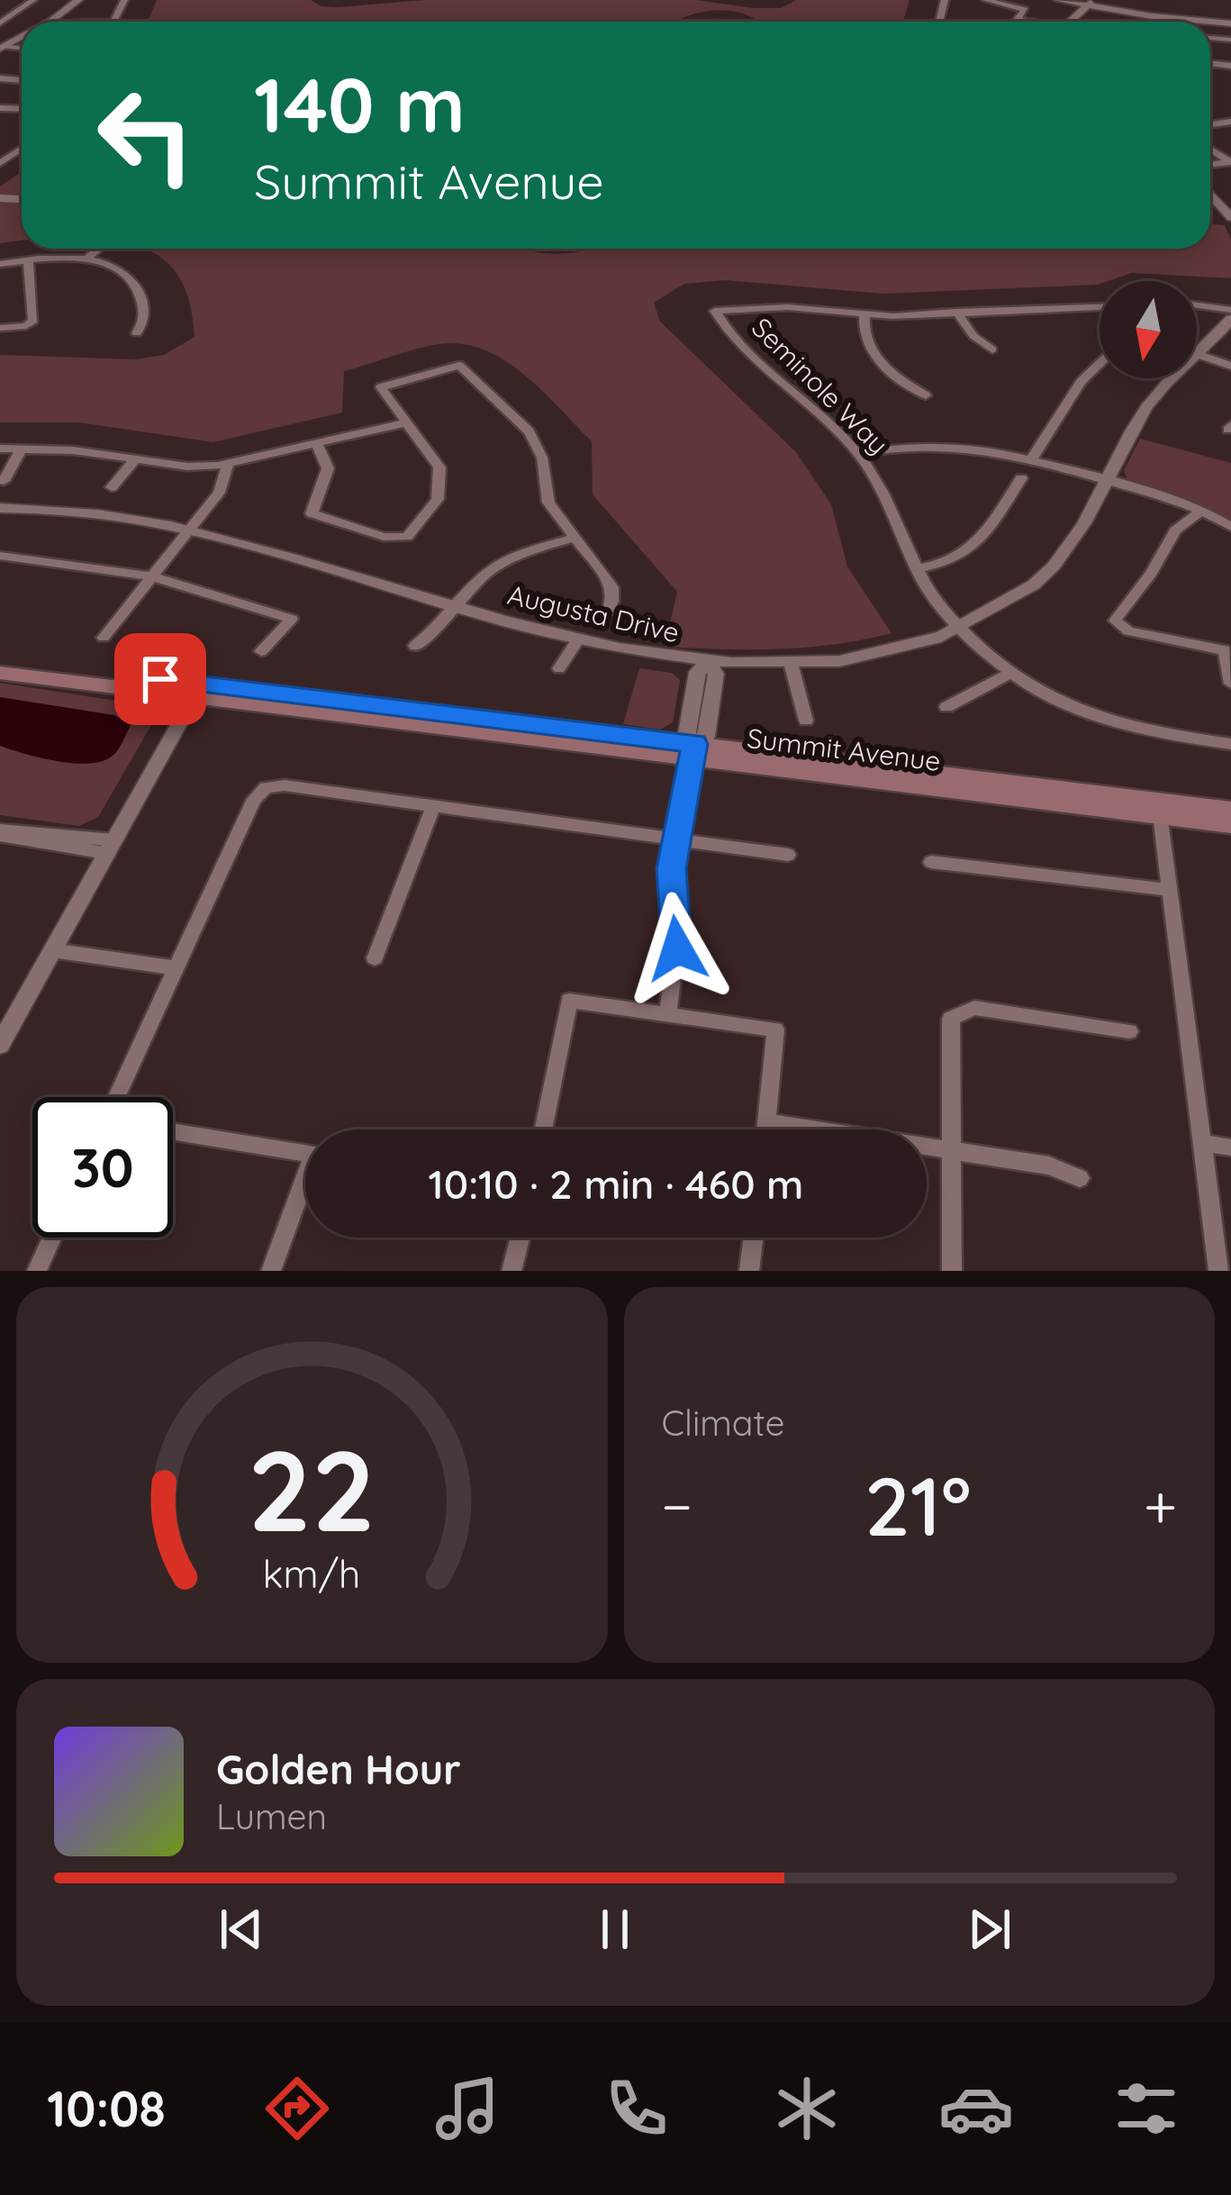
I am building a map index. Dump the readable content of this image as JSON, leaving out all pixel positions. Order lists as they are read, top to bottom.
{
  "streets": {
    "main road": ["Summit Avenue"],
    "street": ["Seminole Way", "Augusta Drive"]
  },
  "crossings": [
    ["Seminole Way", "Augusta Drive"]
  ],
  "north": "bottom",
  "page": {
    "turn": ["140 m", "Summit Avenue"],
    "limit": "30",
    "trip": "10:10 · 2 min · 460 m",
    "tile": "Climate",
    "heat": ["−", "21°", "+"],
    "song": ["Golden Hour", "Lumen"],
    "tabs": "10:08",
    "gauge": ["22", "km/h"]
  }
}
